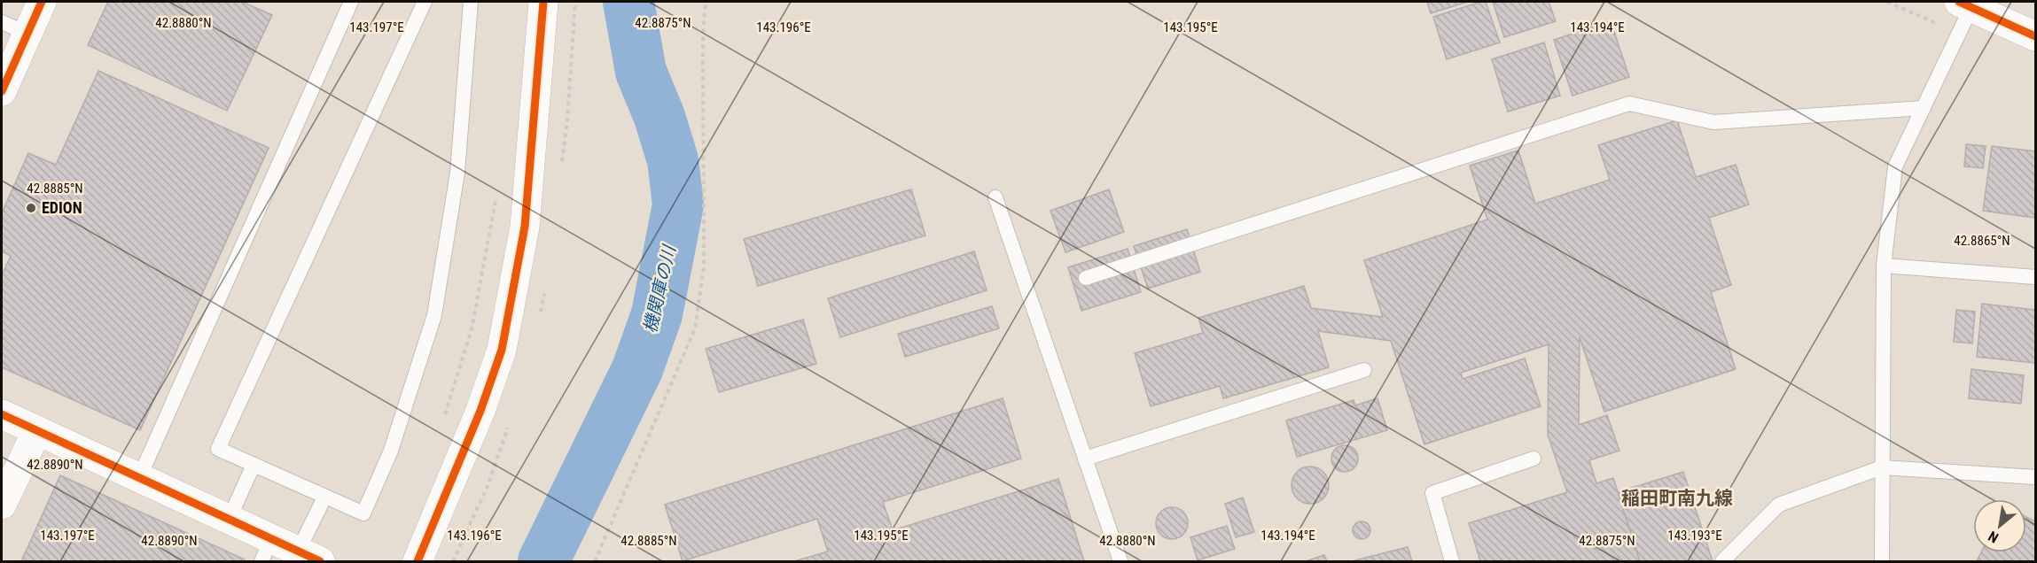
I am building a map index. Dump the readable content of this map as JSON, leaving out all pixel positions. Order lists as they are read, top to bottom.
{
  "districts": ["稲田町南九線"],
  "water": ["機関庫の川"],
  "places": ["EDION"],
  "north": "bottom left",
  "coordinates": [
    "42.8880°N",
    "42.8875°N",
    "143.197°E",
    "143.196°E",
    "143.195°E",
    "143.194°E",
    "42.8885°N",
    "42.8865°N",
    "42.8890°N",
    "143.193°E"
  ]
}
